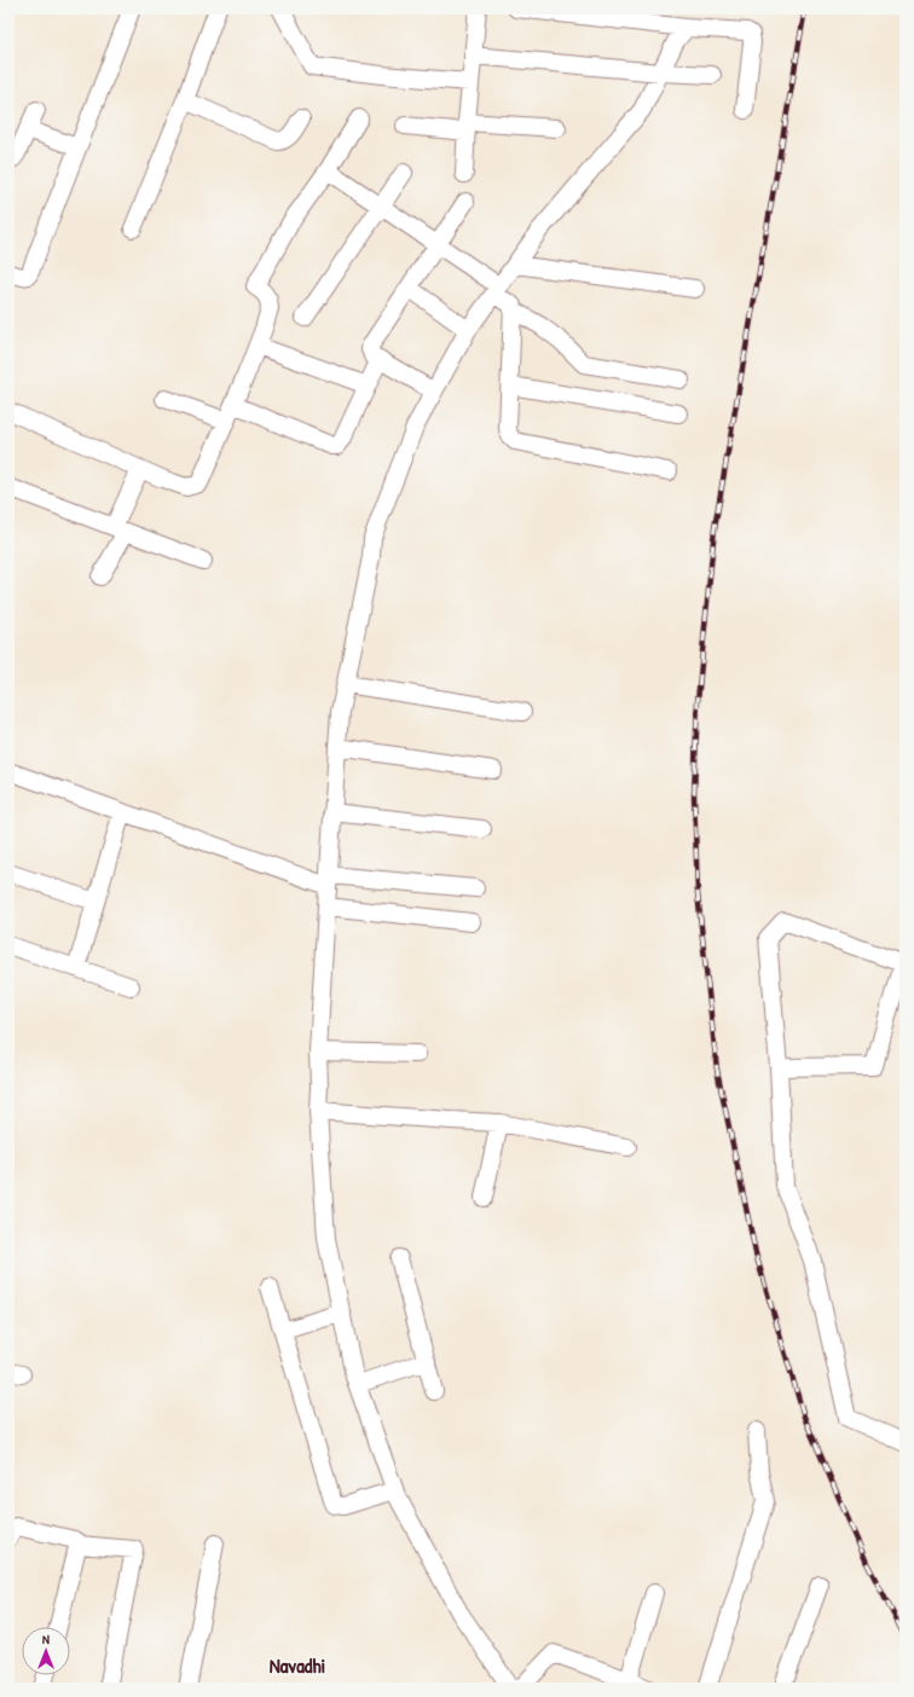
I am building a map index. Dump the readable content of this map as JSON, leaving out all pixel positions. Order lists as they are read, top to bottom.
{
  "districts": ["Navadhi"],
  "north": "top"
}
